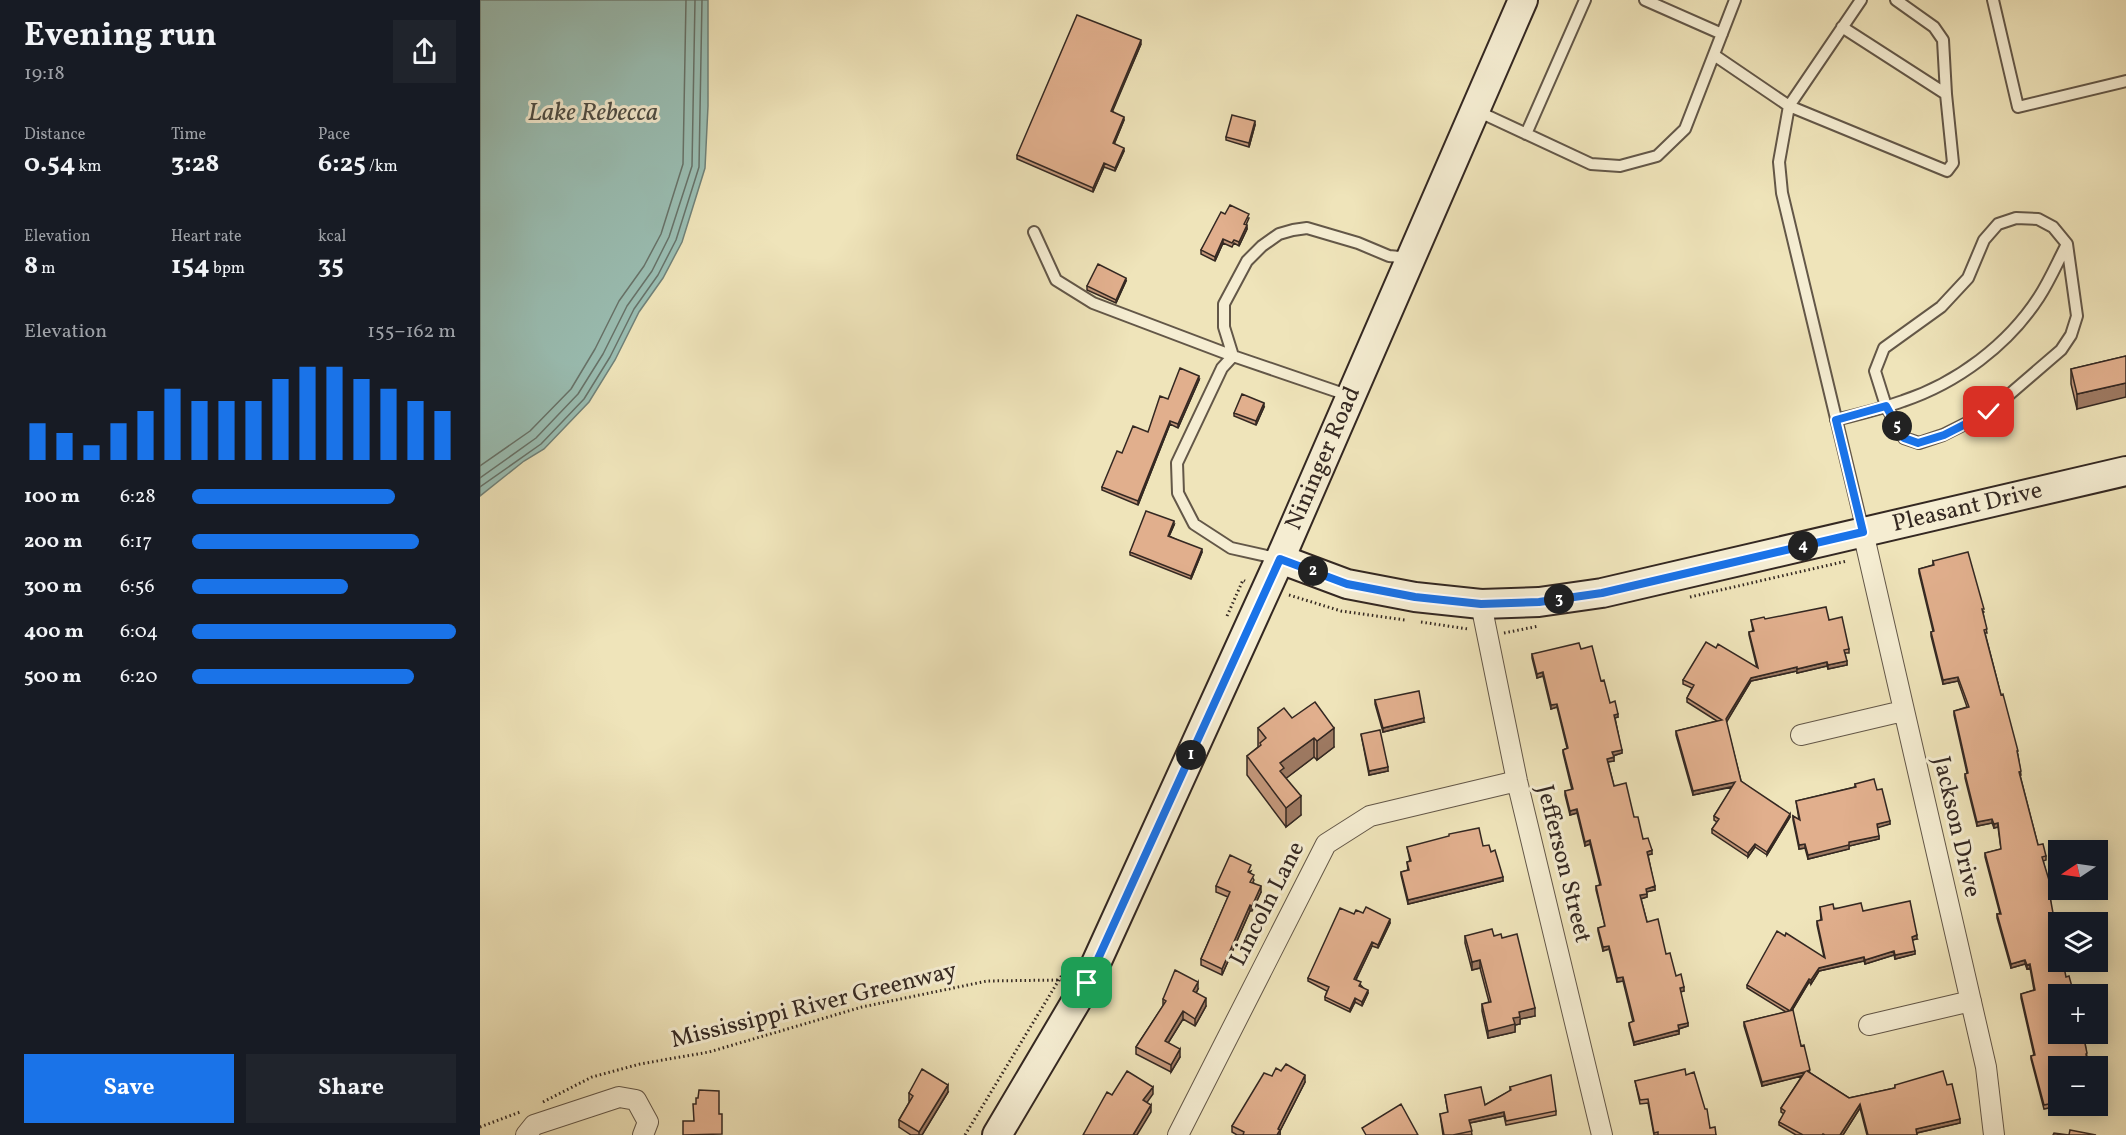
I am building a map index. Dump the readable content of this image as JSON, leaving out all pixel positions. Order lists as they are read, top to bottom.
{
  "streets": {
    "street": [
      "Nininger Road",
      "Pleasant Drive",
      "Jackson Drive",
      "Jefferson Street",
      "Lincoln Lane"
    ],
    "path": ["Mississippi River Greenway"]
  },
  "crossings": [
    ["Nininger Road", "Pleasant Drive"],
    ["Pleasant Drive", "Jackson Drive"],
    ["Pleasant Drive", "Jefferson Street"],
    ["Jefferson Street", "Lincoln Lane"]
  ],
  "water": ["Lake Rebecca"],
  "north": "left",
  "page": {
    "heading": ["Evening run", "19:18"],
    "stats": [
      ["Distance", "0.54 km"],
      ["Time", "3:28"],
      ["Pace", "6:25 /km"],
      ["Elevation", "8 m"],
      ["Heart rate", "154 bpm"],
      ["kcal", "35"]
    ],
    "chart": ["Elevation", "155–162 m"],
    "pins": [
      "5",
      "4",
      "2",
      "3",
      "1"
    ],
    "list": [
      {
        "name": "100 m",
        "note": "6:28"
      },
      {
        "name": "200 m",
        "note": "6:17"
      },
      {
        "name": "300 m",
        "note": "6:56"
      },
      {
        "name": "400 m",
        "note": "6:04"
      },
      {
        "name": "500 m",
        "note": "6:20"
      }
    ],
    "map_buttons": ["+", "−"],
    "buttons": ["Save", "Share"]
  }
}
